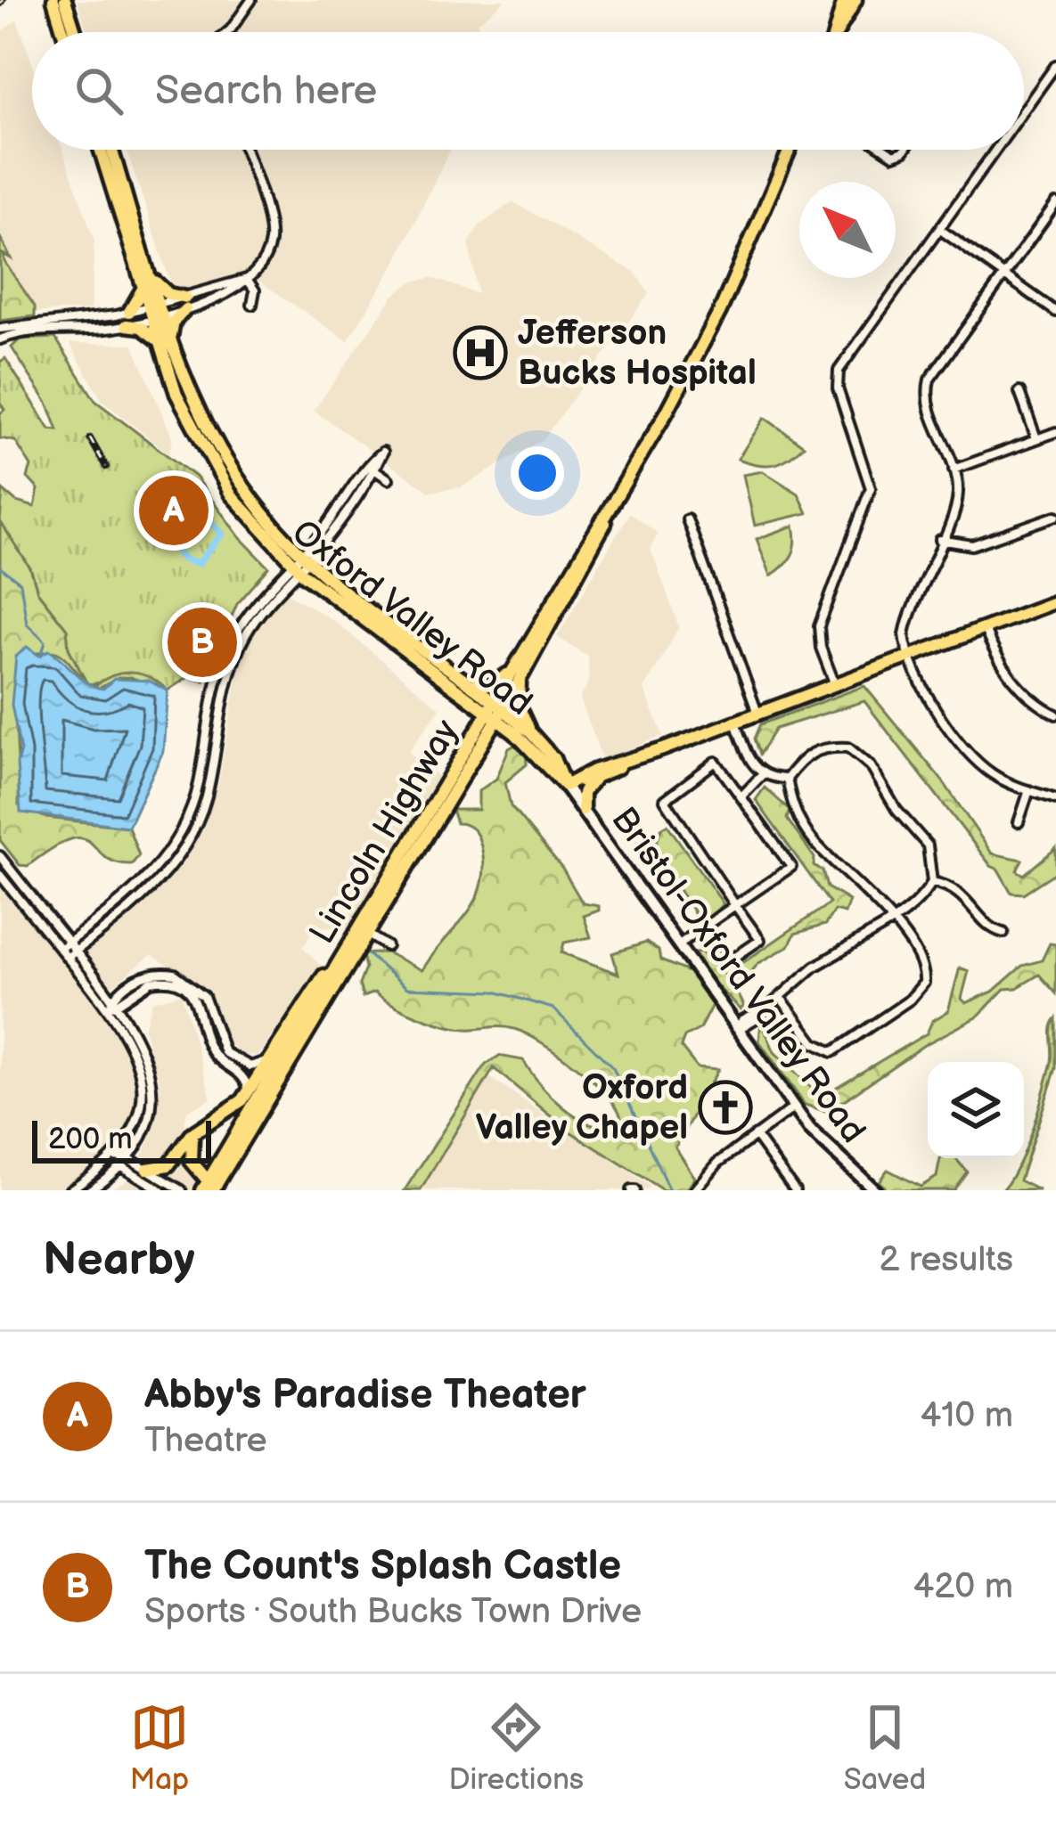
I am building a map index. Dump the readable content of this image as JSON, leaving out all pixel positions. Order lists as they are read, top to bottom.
{
  "streets": {
    "main road": ["Oxford Valley Road", "Lincoln Highway", "Bristol-Oxford Valley Road"]
  },
  "crossings": [
    ["Oxford Valley Road", "Lincoln Highway"],
    ["Oxford Valley Road", "Bristol-Oxford Valley Road"]
  ],
  "places": {
    "hospital": ["Jefferson Bucks Hospital"],
    "church": ["Oxford Valley Chapel"]
  },
  "scale_bar": "200 m",
  "north": "top left",
  "page": {
    "search": "Search here",
    "pins": ["A", "B"],
    "scale": "200 m",
    "heading": ["Nearby", "2 results"],
    "list": [
      {
        "mark": "A",
        "name": "Abby's Paradise Theater",
        "note": "Theatre",
        "value": "410 m"
      },
      {
        "mark": "B",
        "name": "The Count's Splash Castle",
        "note": "Sports · South Bucks Town Drive",
        "value": "420 m"
      }
    ],
    "nav": ["Map", "Directions", "Saved"]
  }
}
